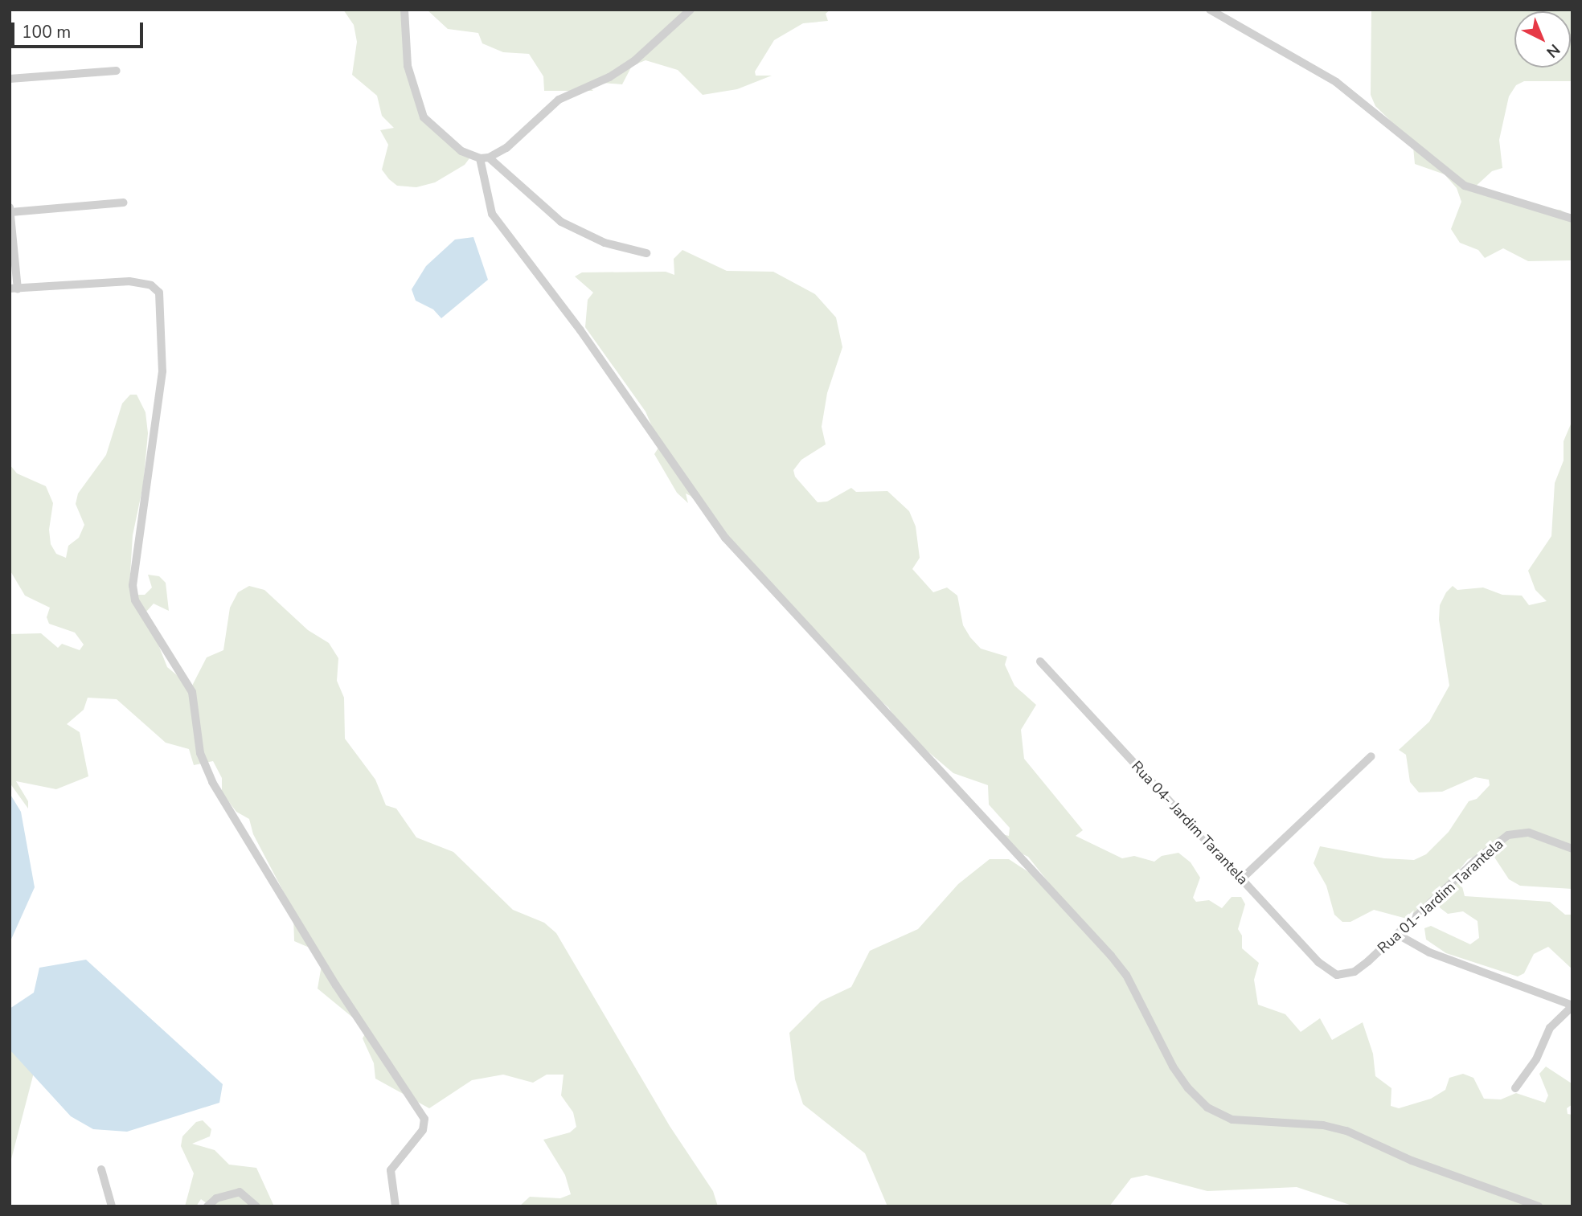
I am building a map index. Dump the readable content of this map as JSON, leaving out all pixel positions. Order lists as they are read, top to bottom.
{
  "streets": {
    "street": ["Rua 04- Jardim Tarantela", "Rua 01- Jardim Tarantela"]
  },
  "crossings": [
    ["Rua 04- Jardim Tarantela", "Rua 01- Jardim Tarantela"]
  ],
  "scale_bar": "100 m",
  "north": "bottom right"
}
